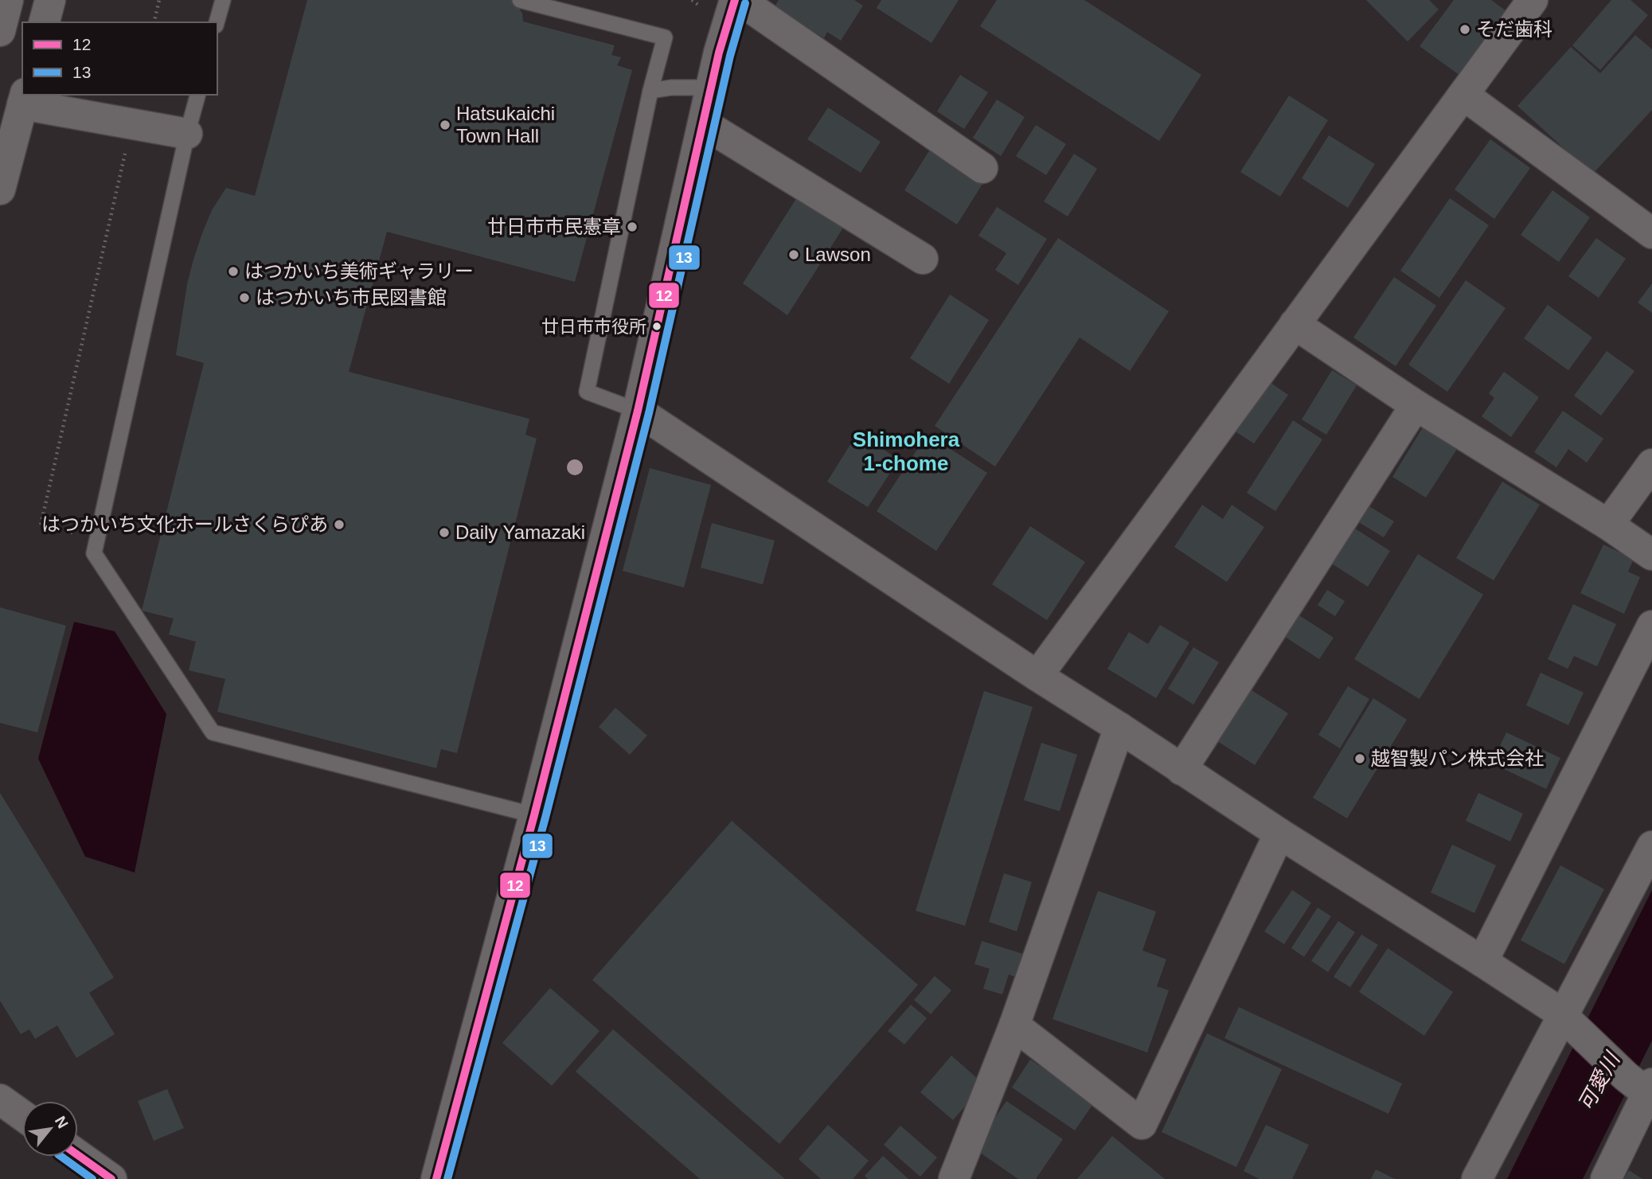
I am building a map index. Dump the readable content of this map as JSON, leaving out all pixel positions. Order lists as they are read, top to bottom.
{
  "districts": ["Shimohera 1-chome"],
  "water": ["可愛川"],
  "places": [
    "そだ歯科",
    "Hatsukaichi Town Hall",
    "廿日市市民憲章",
    "Lawson",
    "はつかいち美術ギャラリー",
    "はつかいち市民図書館",
    "廿日市市役所",
    "はつかいち文化ホールさくらぴあ",
    "Daily Yamazaki",
    "越智製パン株式会社"
  ],
  "lines": ["transit line 12", "transit line 13"],
  "legend": ["12", "13"],
  "north": "top right"
}
